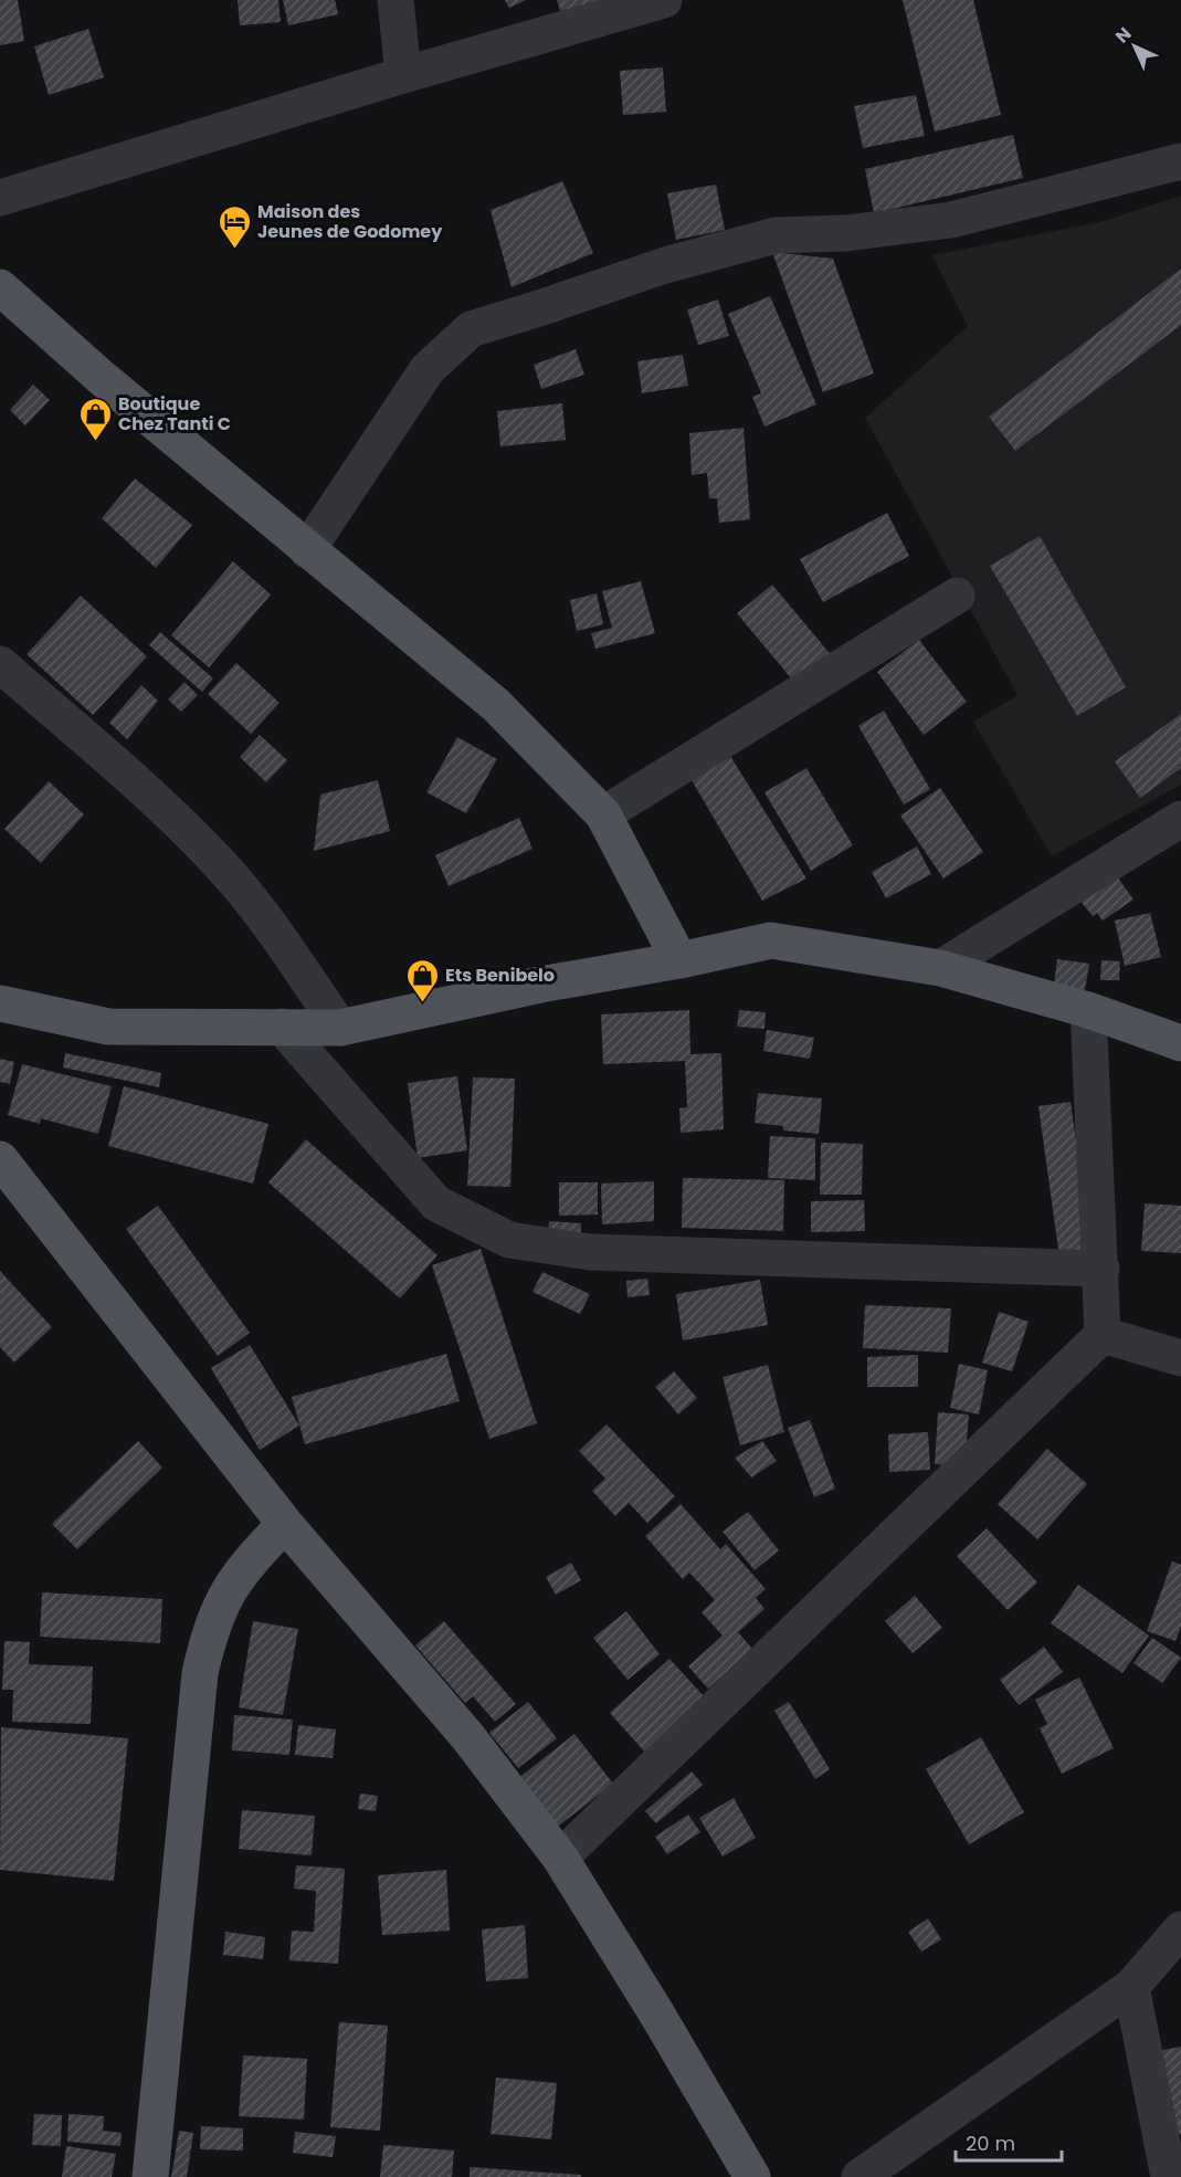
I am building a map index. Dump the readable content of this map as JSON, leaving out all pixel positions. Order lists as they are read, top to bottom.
{
  "places": {
    "hotel": ["Maison des Jeunes de Godomey"],
    "shop": ["Boutique Chez Tanti C", "Ets Benibelo"]
  },
  "scale_bar": "20 m",
  "north": "top left"
}
